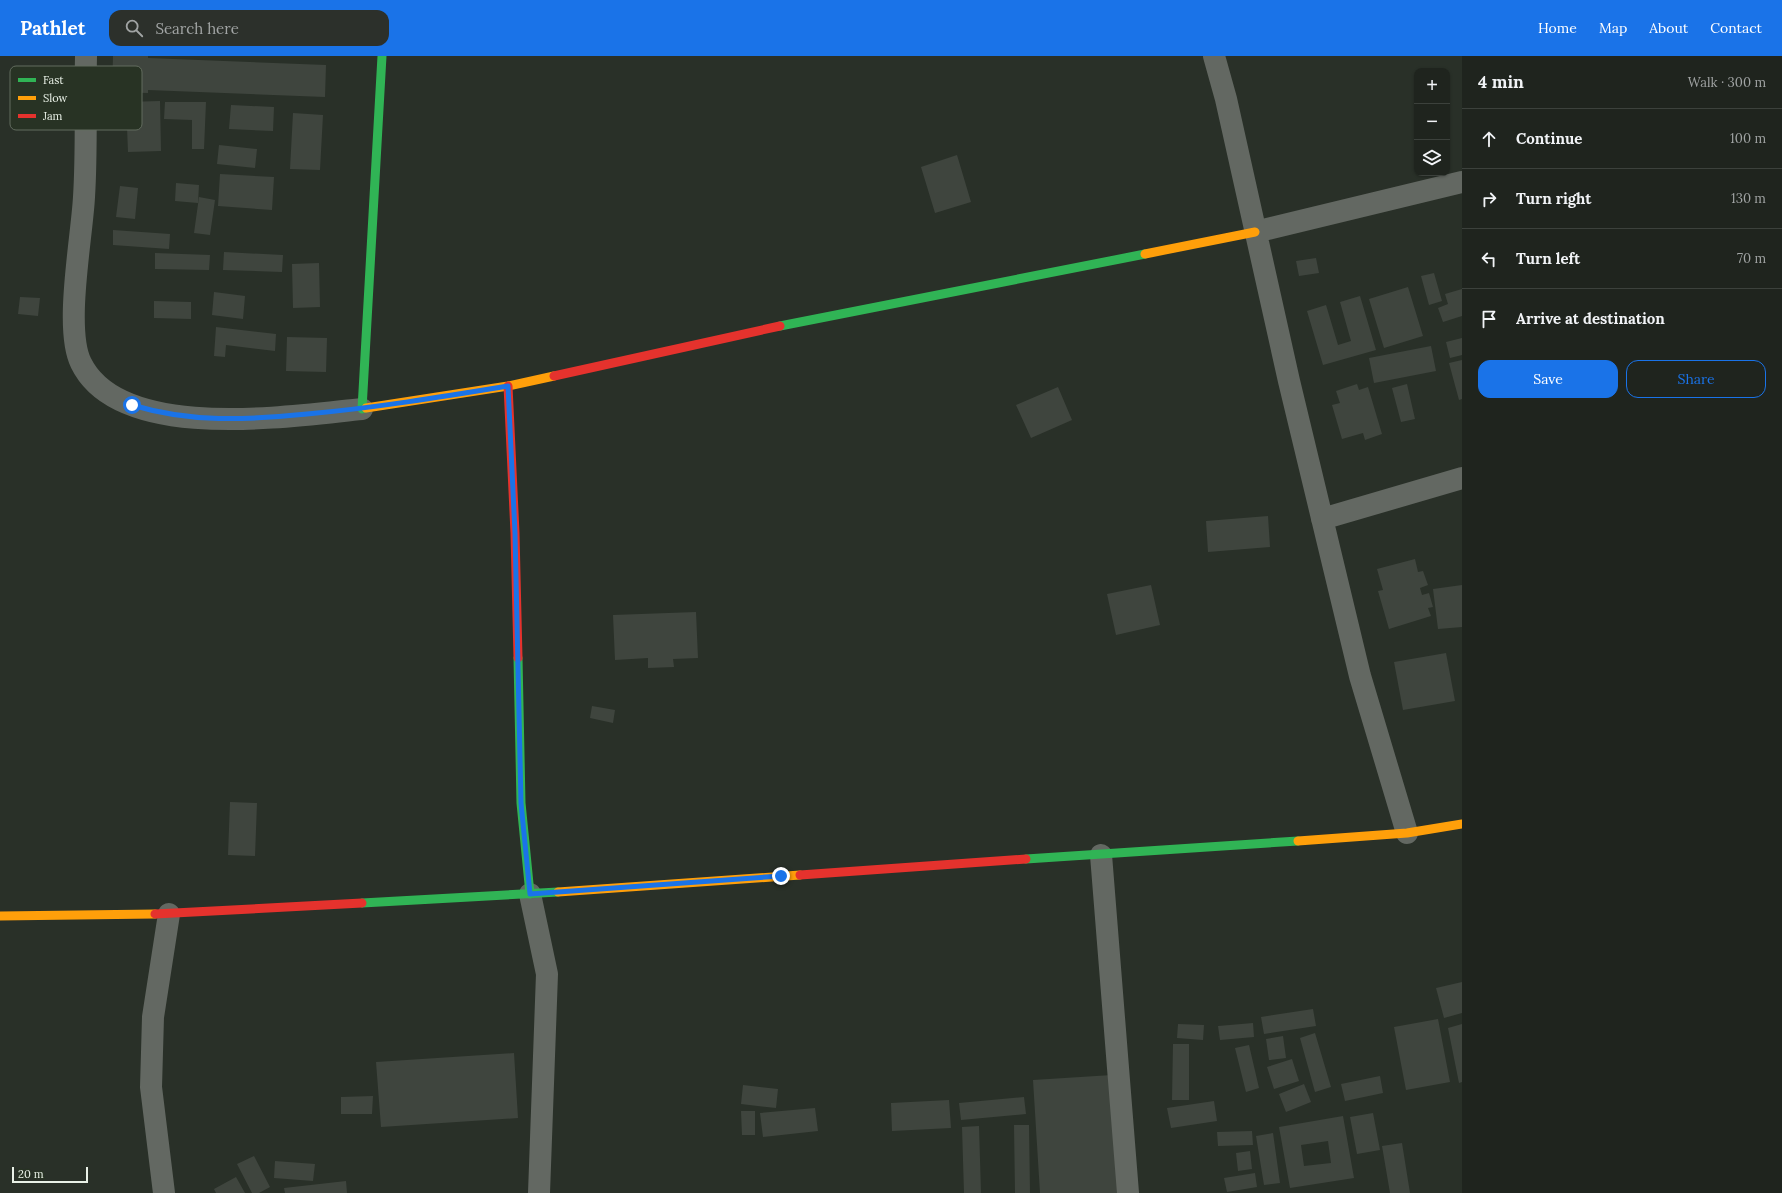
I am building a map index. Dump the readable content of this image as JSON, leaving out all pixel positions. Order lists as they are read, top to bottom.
{
  "legend": ["Fast", "Slow", "Jam"],
  "scale_bar": "20 m",
  "page": {
    "header": "Pathlet",
    "search": "Search here",
    "nav": [
      "Home",
      "Map",
      "About",
      "Contact"
    ],
    "heading": ["4 min", "Walk · 300 m"],
    "map_buttons": ["+", "−"],
    "list": [
      ["Continue", "100 m"],
      ["Turn right", "130 m"],
      ["Turn left", "70 m"],
      "Arrive at destination"
    ],
    "buttons": ["Save", "Share"],
    "scale": "20 m"
  }
}
